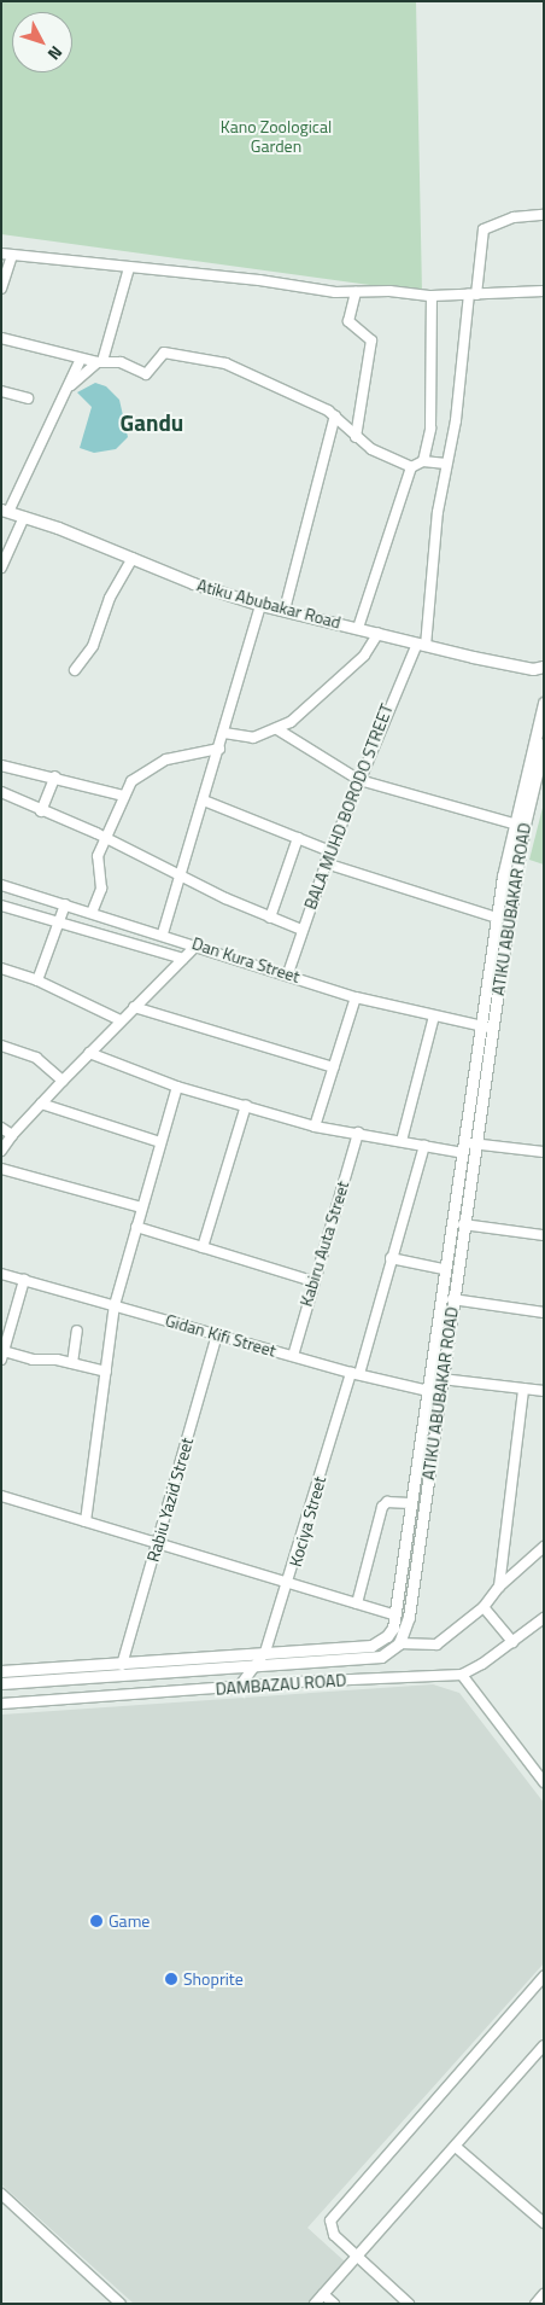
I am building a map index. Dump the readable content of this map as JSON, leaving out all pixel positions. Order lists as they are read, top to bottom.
{
  "streets": {
    "street": [
      "Atiku Abubakar Road",
      "BALA MUHD BORODO STREET",
      "ATIKU ABUBAKAR ROAD",
      "Dan Kura Street",
      "Kabiru Auta Street",
      "Gidan Kifi Street",
      "Rabiu Yazid Street",
      "Kociya Street",
      "DAMBAZAU ROAD"
    ]
  },
  "crossings": [
    ["Atiku Abubakar Road", "BALA MUHD BORODO STREET"],
    ["BALA MUHD BORODO STREET", "Dan Kura Street"],
    ["ATIKU ABUBAKAR ROAD", "Dan Kura Street"],
    ["ATIKU ABUBAKAR ROAD", "Gidan Kifi Street"],
    ["Kabiru Auta Street", "Gidan Kifi Street"],
    ["Gidan Kifi Street", "Rabiu Yazid Street"],
    ["Gidan Kifi Street", "Kociya Street"],
    ["Kociya Street", "DAMBAZAU ROAD"]
  ],
  "districts": ["Gandu"],
  "parks": ["Kano Zoological Garden"],
  "places": ["Game", "Shoprite"],
  "north": "bottom right"
}
